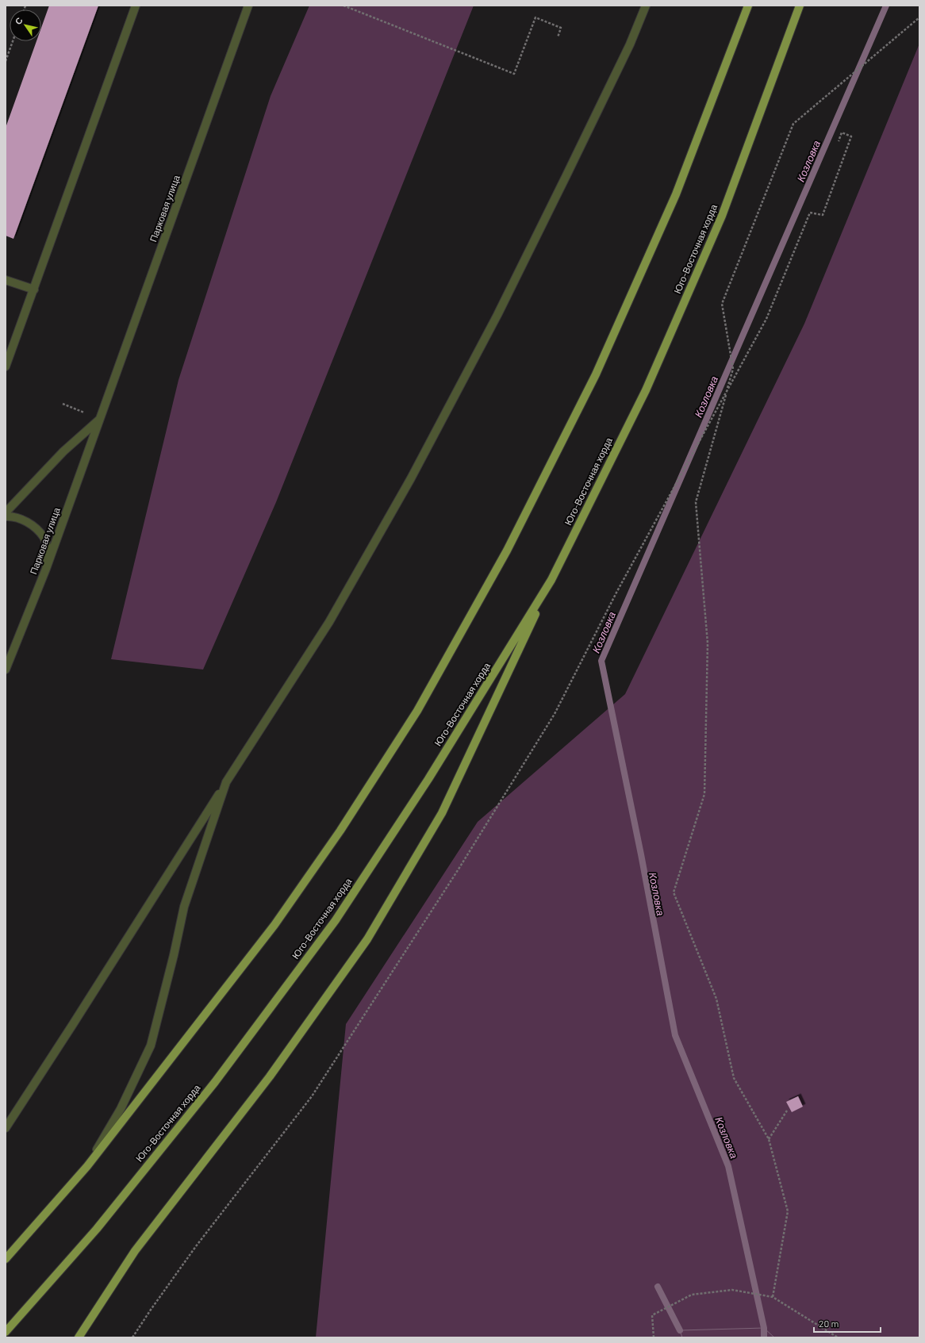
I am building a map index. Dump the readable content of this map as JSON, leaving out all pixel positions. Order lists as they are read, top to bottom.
{
  "streets": {
    "main road": ["Юго-Восточная хорда"],
    "street": ["Парковая улица"]
  },
  "water": ["Козловка"],
  "scale_bar": "20 m",
  "north": "top left"
}
